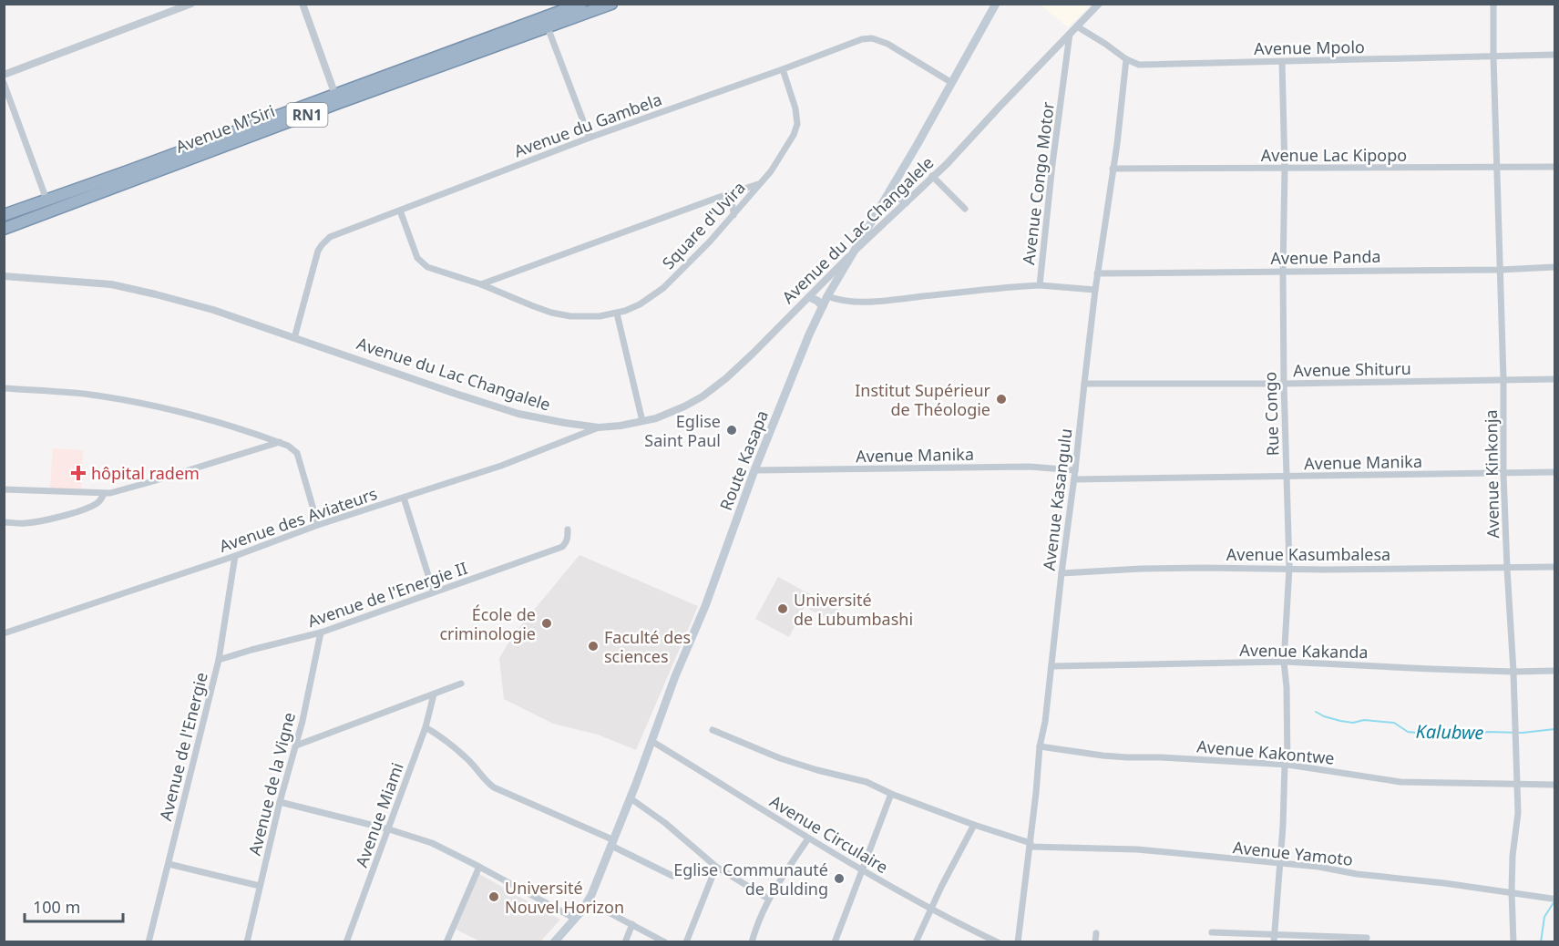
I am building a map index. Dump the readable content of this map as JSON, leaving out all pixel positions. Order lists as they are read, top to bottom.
{
  "streets": {
    "highway": ["RN1", "Avenue M'Siri"],
    "main road": ["Route Kasapa"],
    "street": [
      "Avenue Mpolo",
      "Avenue du Gambela",
      "Avenue Lac Kipopo",
      "Avenue Congo Motor",
      "Square d'Uvira",
      "Avenue du Lac Changalele",
      "Avenue Panda",
      "Avenue Shituru",
      "Rue Congo",
      "Avenue Manika",
      "Avenue Kinkonja",
      "Avenue Kasangulu",
      "Avenue des Aviateurs",
      "Avenue Kasumbalesa",
      "Avenue de l'Energie II",
      "Avenue Kakanda",
      "Avenue de l'Energie",
      "Avenue Kakontwe",
      "Avenue de la Vigne",
      "Avenue Miami",
      "Avenue Circulaire",
      "Avenue Yamoto"
    ]
  },
  "crossings": [
    ["Avenue Mpolo", "Avenue du Lac Changalele"],
    ["Avenue Mpolo", "Rue Congo"],
    ["Avenue Mpolo", "Avenue Kinkonja"],
    ["Avenue Mpolo", "Avenue Kasangulu"],
    ["Avenue du Gambela", "Avenue du Lac Changalele"],
    ["Avenue du Gambela", "Route Kasapa"],
    ["Avenue Lac Kipopo", "Rue Congo"],
    ["Avenue Lac Kipopo", "Avenue Kinkonja"],
    ["Avenue Lac Kipopo", "Avenue Kasangulu"],
    ["Avenue Congo Motor", "Avenue du Lac Changalele"],
    ["Avenue Congo Motor", "Route Kasapa"],
    ["Avenue du Lac Changalele", "Route Kasapa"],
    ["Avenue du Lac Changalele", "Avenue des Aviateurs"],
    ["Avenue Panda", "Rue Congo"],
    ["Avenue Panda", "Avenue Kinkonja"],
    ["Avenue Panda", "Avenue Kasangulu"],
    ["Avenue Shituru", "Rue Congo"],
    ["Avenue Shituru", "Avenue Kinkonja"],
    ["Avenue Shituru", "Avenue Kasangulu"],
    ["Rue Congo", "Avenue Manika"],
    ["Rue Congo", "Avenue Kasumbalesa"],
    ["Rue Congo", "Avenue Kakanda"],
    ["Rue Congo", "Avenue Kakontwe"],
    ["Rue Congo", "Avenue Yamoto"],
    ["Avenue Manika", "Route Kasapa"],
    ["Avenue Manika", "Avenue Kinkonja"],
    ["Avenue Manika", "Avenue Kasangulu"],
    ["Route Kasapa", "Avenue Circulaire"],
    ["Avenue Kinkonja", "Avenue Kasumbalesa"],
    ["Avenue Kinkonja", "Avenue Kakanda"],
    ["Avenue Kinkonja", "Avenue Kakontwe"],
    ["Avenue Kinkonja", "Avenue Yamoto"],
    ["Avenue Kasangulu", "Avenue Kasumbalesa"],
    ["Avenue Kasangulu", "Avenue Kakanda"],
    ["Avenue Kasangulu", "Avenue Kakontwe"],
    ["Avenue Kasangulu", "Avenue Yamoto"],
    ["Avenue des Aviateurs", "Avenue de l'Energie"],
    ["Avenue de l'Energie II", "Avenue de l'Energie"],
    ["Avenue de l'Energie II", "Avenue de la Vigne"]
  ],
  "water": ["Kalubwe"],
  "places": {
    "other": [
      "Institut Supérieur de Théologie",
      "Eglise Saint Paul",
      "Université de Lubumbashi",
      "École de criminologie",
      "Faculté des sciences",
      "Eglise Communauté de Bulding",
      "Université Nouvel Horizon"
    ],
    "health": ["hôpital radem"]
  },
  "scale_bar": "100 m"
}
